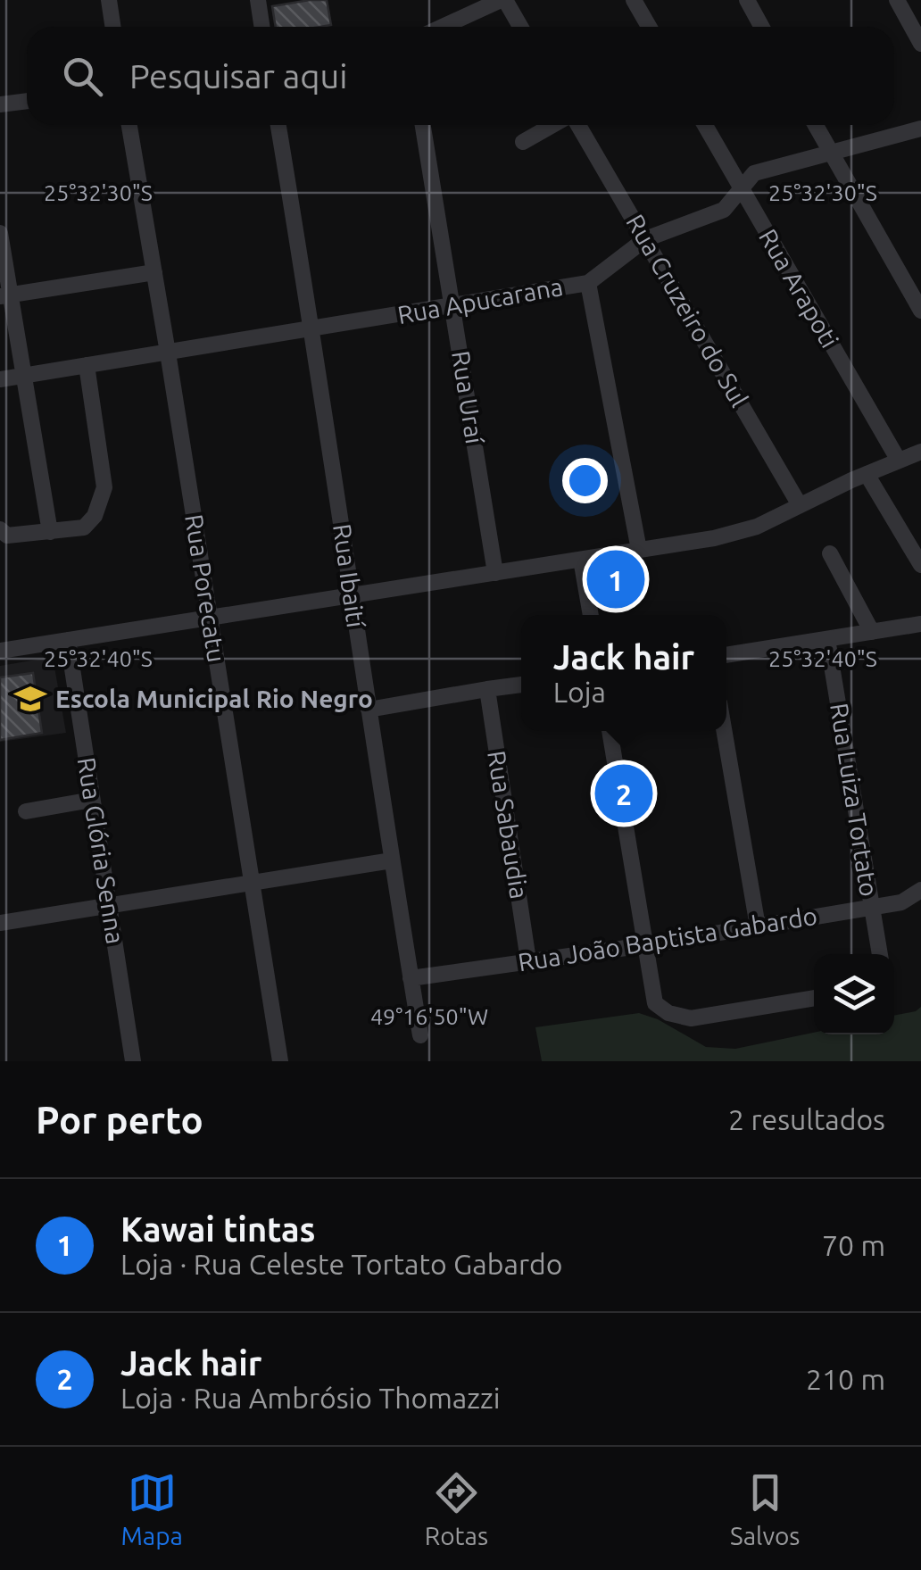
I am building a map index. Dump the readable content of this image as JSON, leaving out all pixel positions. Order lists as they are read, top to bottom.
{
  "streets": {
    "street": [
      "Rua Arapoti",
      "Rua Apucarana",
      "Rua Cruzeiro do Sul",
      "Rua Uraí",
      "Rua Ibaití",
      "Rua Porecatu",
      "Rua Luiza Tortato",
      "Rua Sabaudia",
      "Rua Glória Senna",
      "Rua João Baptista Gabardo"
    ]
  },
  "crossings": [
    ["Rua Arapoti", "Rua Apucarana"],
    ["Rua Apucarana", "Rua Cruzeiro do Sul"],
    ["Rua Apucarana", "Rua Uraí"],
    ["Rua Apucarana", "Rua Ibaití"],
    ["Rua Apucarana", "Rua Porecatu"],
    ["Rua Ibaití", "Rua João Baptista Gabardo"],
    ["Rua Luiza Tortato", "Rua João Baptista Gabardo"],
    ["Rua Sabaudia", "Rua João Baptista Gabardo"]
  ],
  "places": {
    "school or university": ["Escola Municipal Rio Negro"]
  },
  "page": {
    "search": "Pesquisar aqui",
    "pins": ["1", "2"],
    "popup": ["Jack hair", "Loja"],
    "heading": ["Por perto", "2 resultados"],
    "list": [
      {
        "mark": "1",
        "name": "Kawai tintas",
        "note": "Loja · Rua Celeste Tortato Gabardo",
        "value": "70 m"
      },
      {
        "mark": "2",
        "name": "Jack hair",
        "note": "Loja · Rua Ambrósio Thomazzi",
        "value": "210 m"
      }
    ],
    "nav": ["Mapa", "Rotas", "Salvos"]
  },
  "coordinates": ["25°32'30\"S", "25°32'40\"S", "49°16'50\"W"]
}
